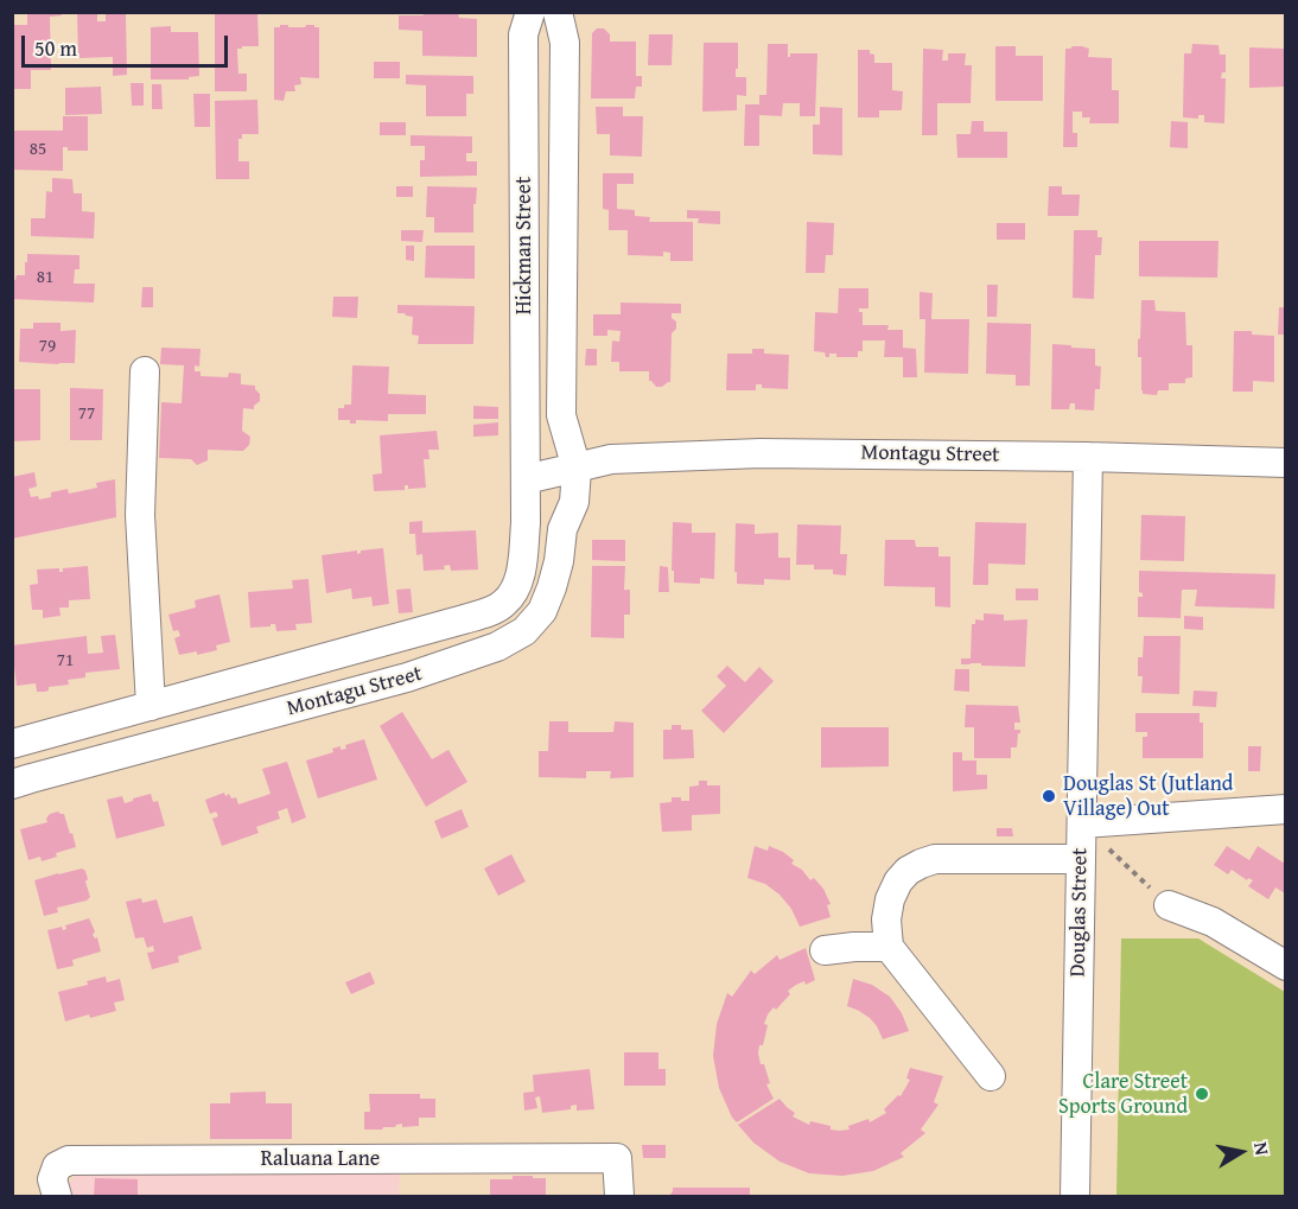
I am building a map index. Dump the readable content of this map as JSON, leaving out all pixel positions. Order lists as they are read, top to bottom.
{
  "streets": {
    "street": [
      "Hickman Street",
      "Montagu Street",
      "Douglas Street",
      "Raluana Lane"
    ]
  },
  "crossings": [
    ["Hickman Street", "Montagu Street"],
    ["Montagu Street", "Douglas Street"]
  ],
  "places": ["Douglas St (Jutland Village) Out", "Clare Street Sports Ground"],
  "house_numbers": [
    "85",
    "81",
    "79",
    "77",
    "71"
  ],
  "scale_bar": "50 m",
  "north": "right"
}
